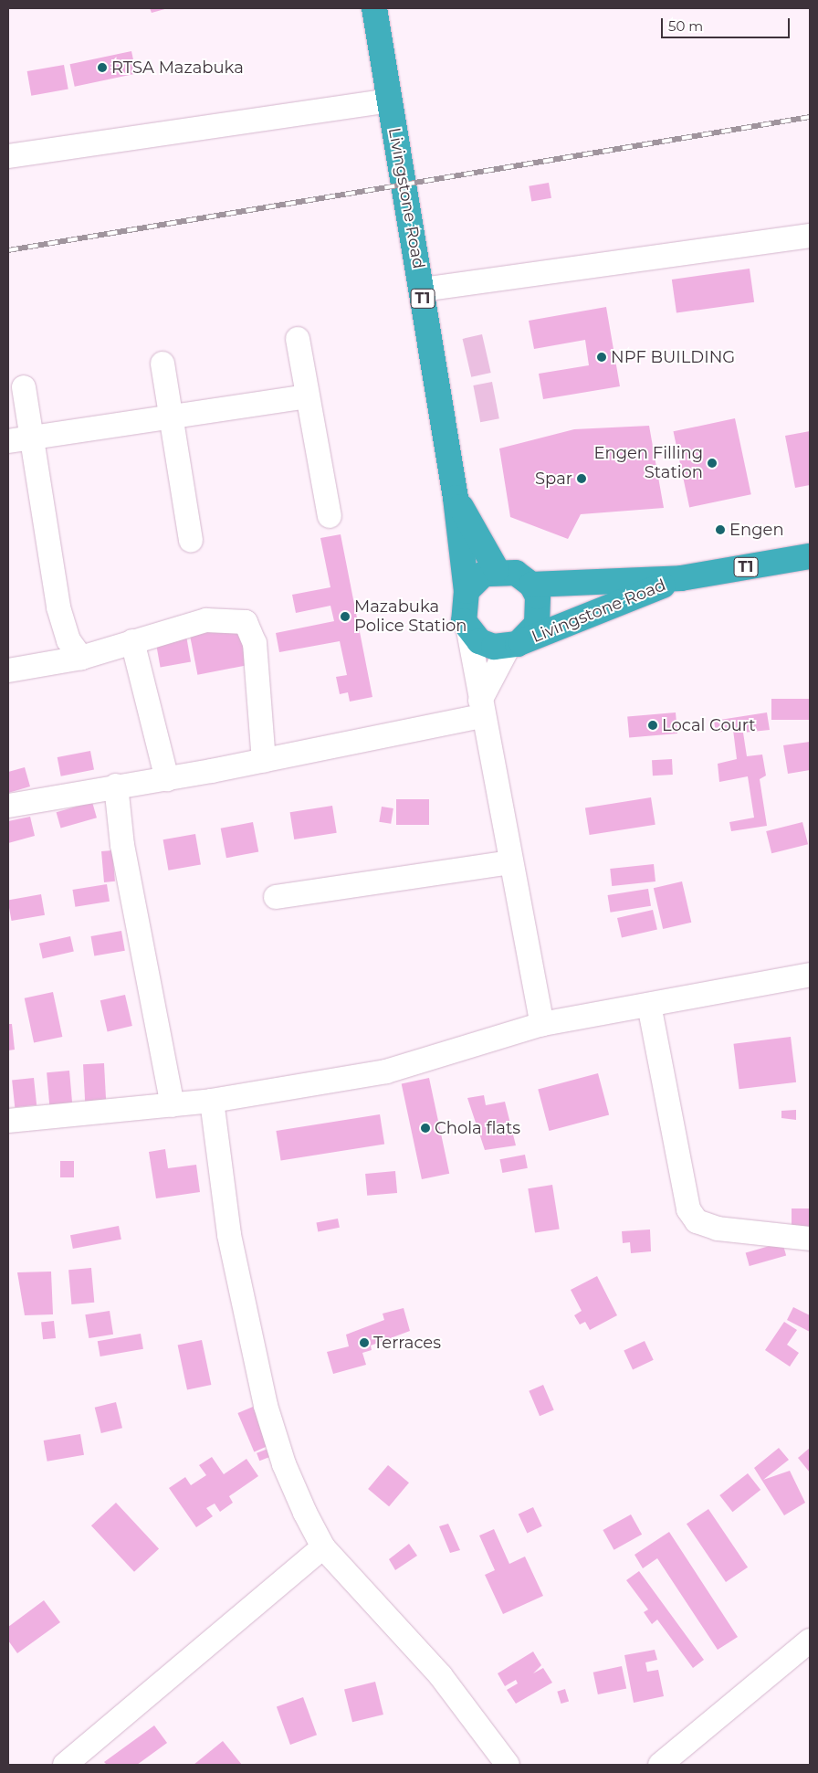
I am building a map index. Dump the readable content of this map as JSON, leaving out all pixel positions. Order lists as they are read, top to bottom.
{
  "streets": {
    "highway": ["Livingstone Road", "T1"]
  },
  "places": [
    "RTSA Mazabuka",
    "NPF BUILDING",
    "Engen Filling Station",
    "Spar",
    "Engen",
    "Mazabuka Police Station",
    "Local Court",
    "Chola flats",
    "Terraces"
  ],
  "scale_bar": "50 m"
}
